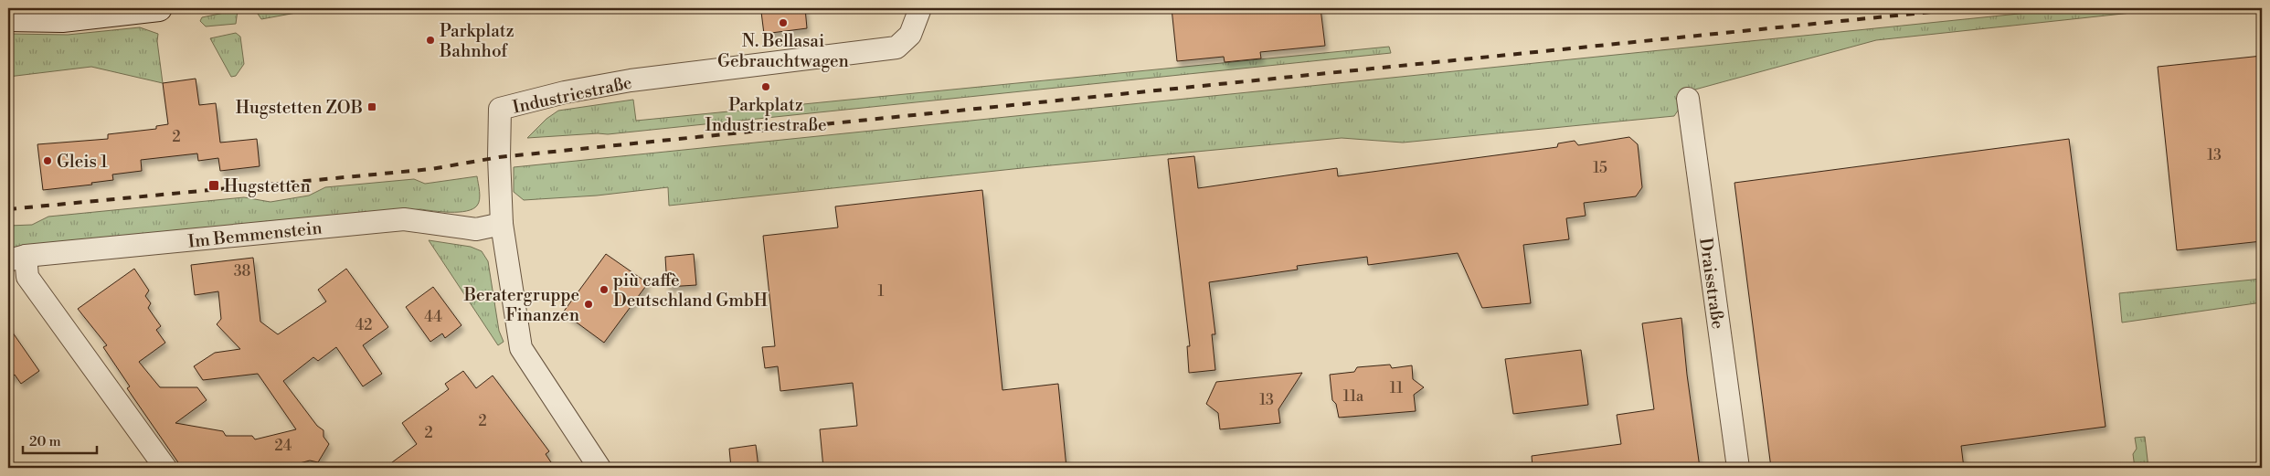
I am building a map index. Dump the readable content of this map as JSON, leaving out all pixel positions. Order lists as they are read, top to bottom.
{
  "streets": {
    "street": ["Industriestraße", "Im Bemmenstein", "Draisstraße"]
  },
  "crossings": [
    ["Industriestraße", "Im Bemmenstein"]
  ],
  "places": {
    "other": [
      "N. Bellasai Gebrauchtwagen",
      "Parkplatz Bahnhof",
      "Parkplatz Industriestraße",
      "Gleis 1",
      "più caffè Deutschland GmbH",
      "Beratergruppe Finanzen"
    ],
    "transit": ["Hugstetten ZOB", "Hugstetten"]
  },
  "house_numbers": [
    "2",
    "13",
    "15",
    "38",
    "1",
    "44",
    "42",
    "11",
    "11a",
    "13",
    "2",
    "2",
    "24"
  ],
  "scale_bar": "20 m"
}
